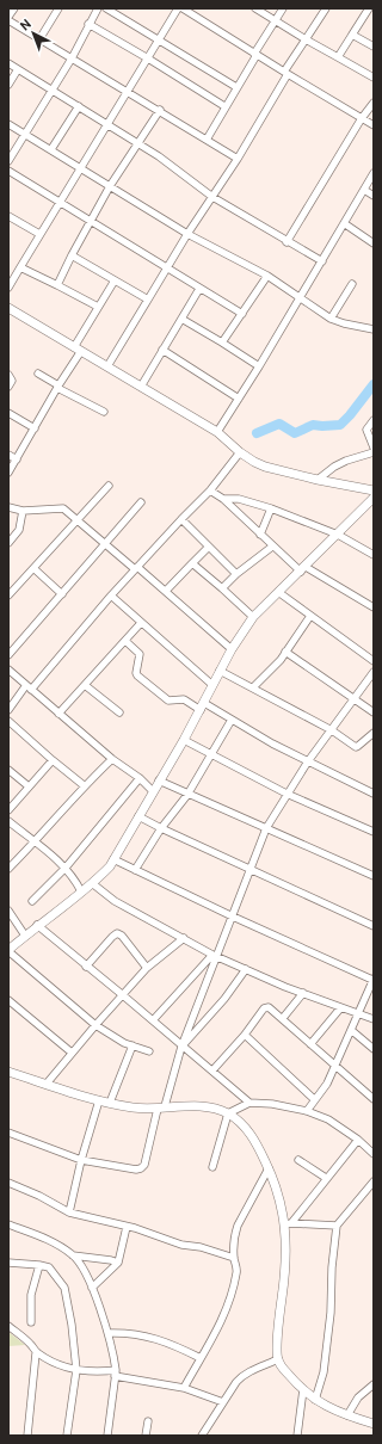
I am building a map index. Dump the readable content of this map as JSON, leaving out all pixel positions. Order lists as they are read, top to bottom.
{
  "north": "top left"
}
